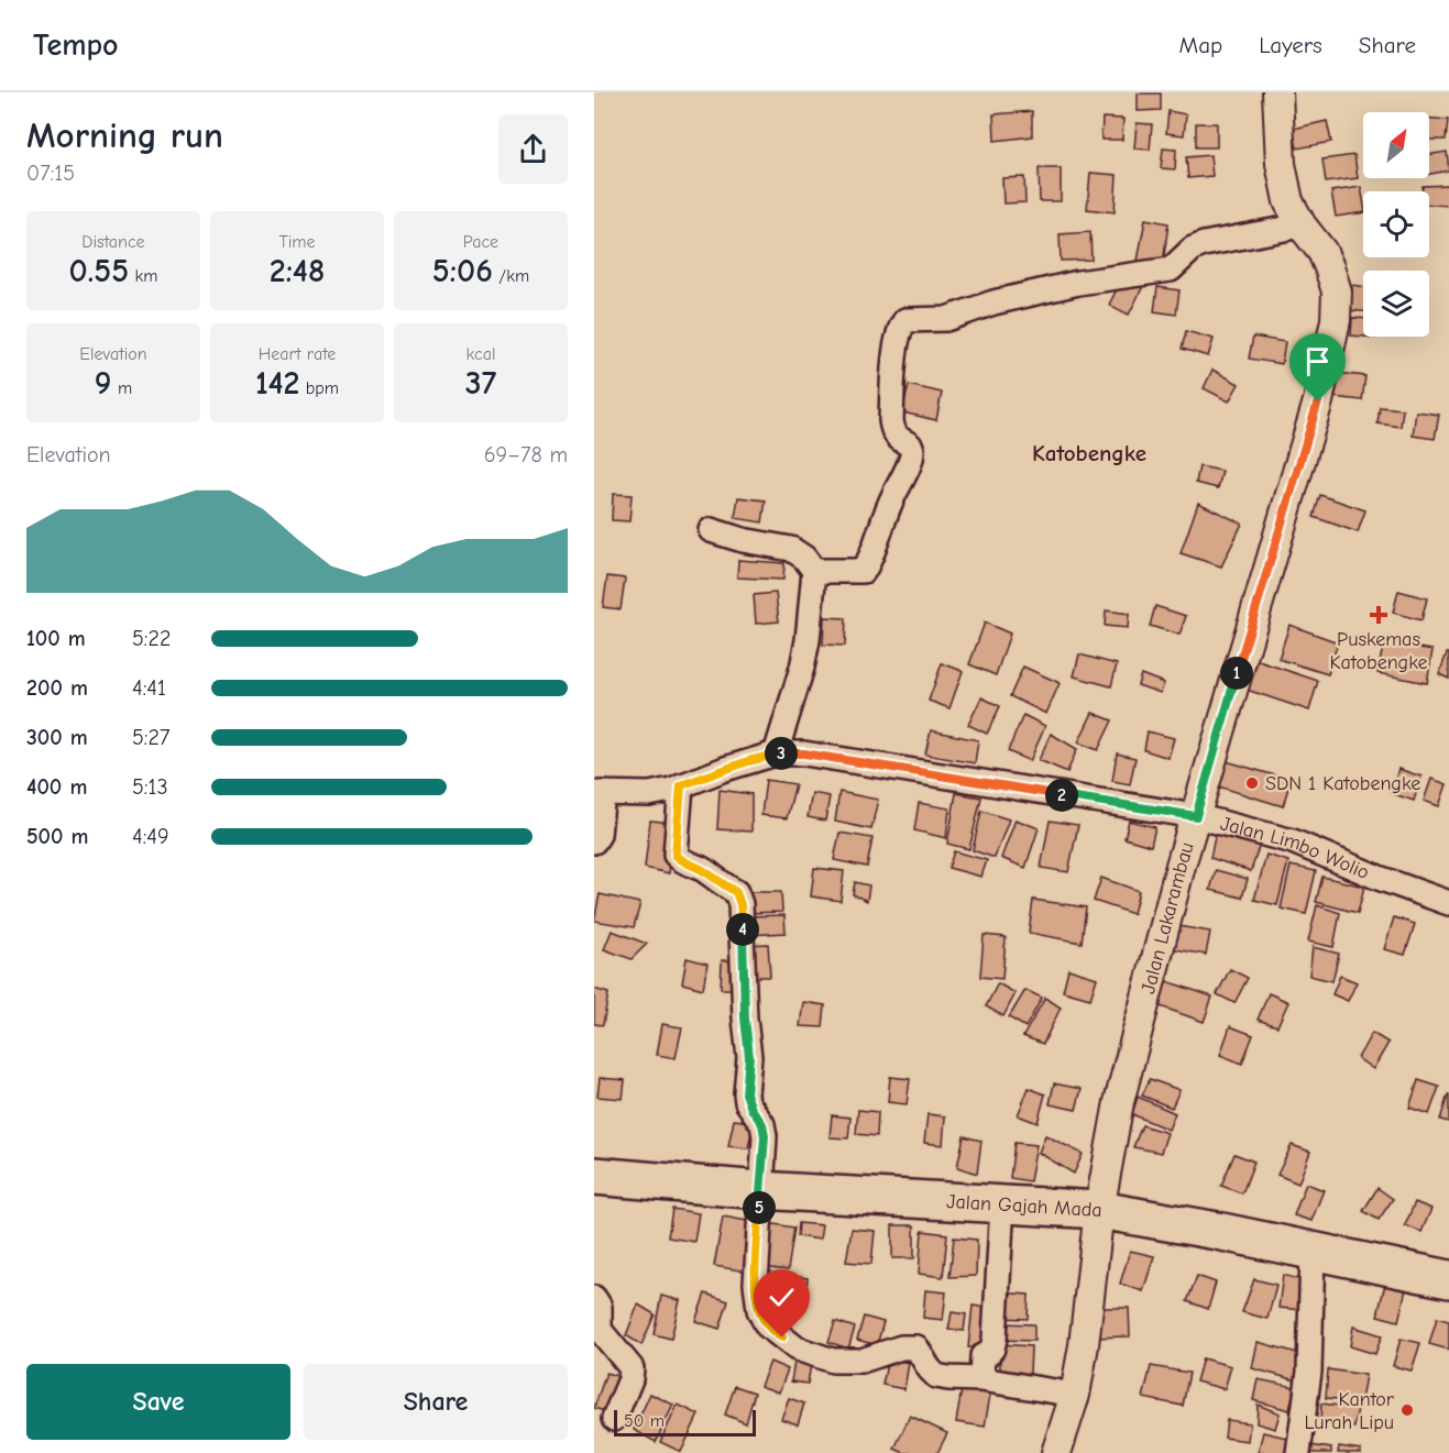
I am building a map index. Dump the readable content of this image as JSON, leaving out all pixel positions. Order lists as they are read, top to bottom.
{
  "streets": {
    "highway": ["Jalan Gajah Mada"],
    "street": ["Jalan Limbo Wolio", "Jalan Lakarambau"]
  },
  "crossings": [
    ["Jalan Limbo Wolio", "Jalan Lakarambau"],
    ["Jalan Lakarambau", "Jalan Gajah Mada"]
  ],
  "districts": ["Katobengke"],
  "places": {
    "health": ["Puskemas Katobengke"],
    "other": ["SDN 1 Katobengke", "Kantor Lurah Lipu"]
  },
  "scale_bar": "50 m",
  "north": "top right",
  "page": {
    "header": "Tempo",
    "nav": ["Map", "Layers", "Share"],
    "heading": ["Morning run", "07:15"],
    "stats": [
      ["Distance", "0.55 km"],
      ["Time", "2:48"],
      ["Pace", "5:06 /km"],
      ["Elevation", "9 m"],
      ["Heart rate", "142 bpm"],
      ["kcal", "37"]
    ],
    "chart": ["Elevation", "69–78 m"],
    "list": [
      {
        "name": "100 m",
        "note": "5:22"
      },
      {
        "name": "200 m",
        "note": "4:41"
      },
      {
        "name": "300 m",
        "note": "5:27"
      },
      {
        "name": "400 m",
        "note": "5:13"
      },
      {
        "name": "500 m",
        "note": "4:49"
      }
    ],
    "pins": [
      "1",
      "3",
      "2",
      "4",
      "5"
    ],
    "buttons": ["Save", "Share"],
    "scale": "50 m"
  }
}
